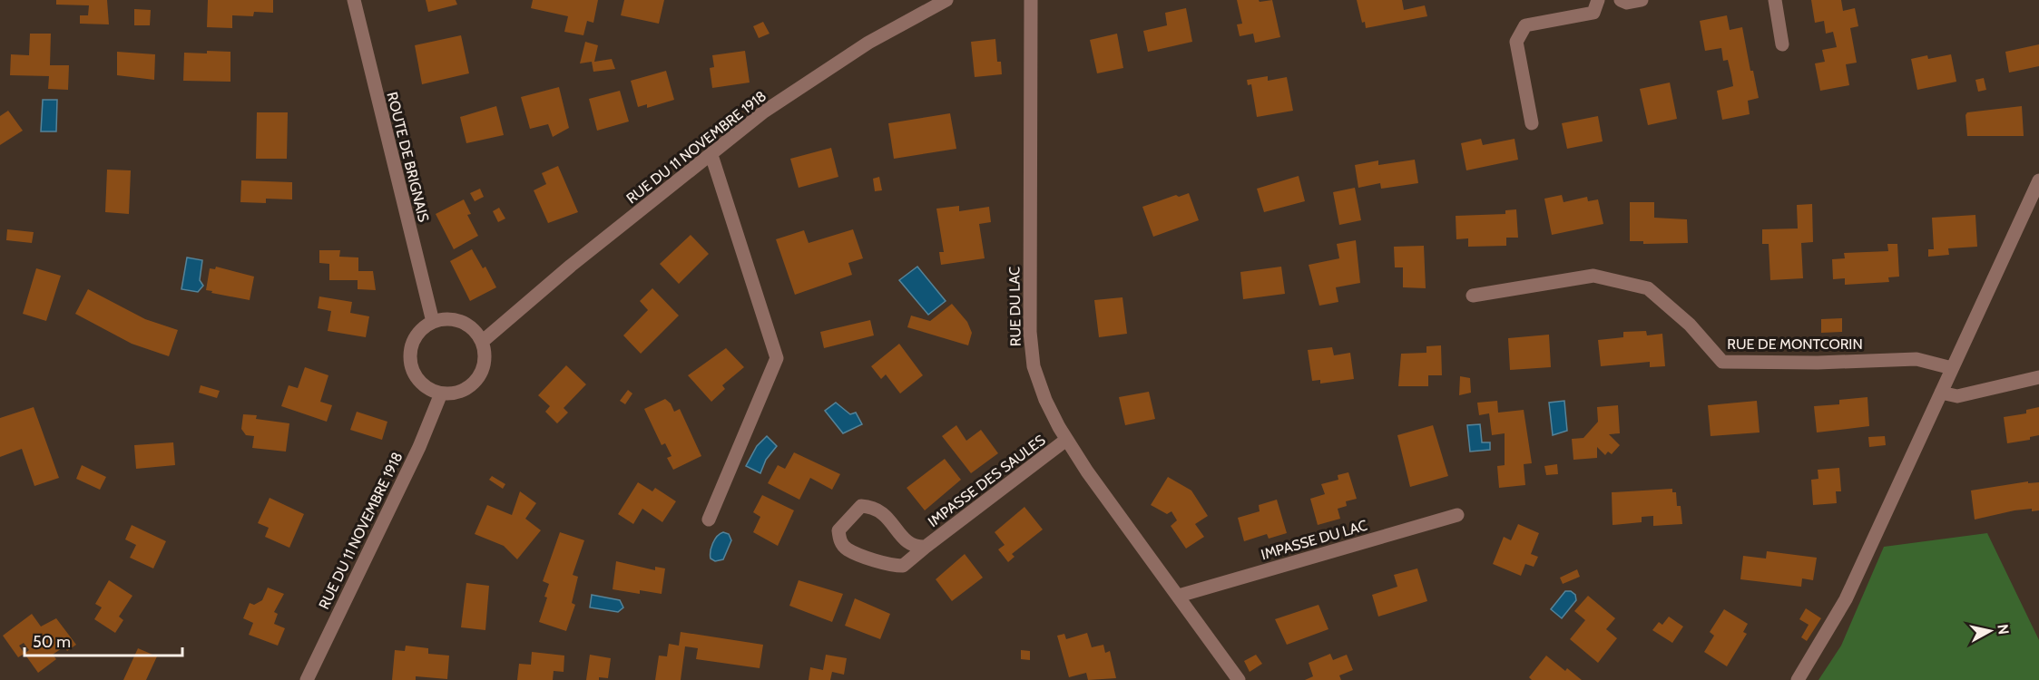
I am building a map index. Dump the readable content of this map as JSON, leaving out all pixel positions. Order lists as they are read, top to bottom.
{
  "streets": {
    "street": [
      "RUE DU 11 NOVEMBRE 1918",
      "ROUTE DE BRIGNAIS",
      "RUE DU LAC",
      "RUE DE MONTCORIN",
      "IMPASSE DES SAULES",
      "IMPASSE DU LAC"
    ]
  },
  "crossings": [
    ["RUE DU 11 NOVEMBRE 1918", "ROUTE DE BRIGNAIS"],
    ["RUE DU LAC", "IMPASSE DES SAULES"],
    ["RUE DU LAC", "IMPASSE DU LAC"]
  ],
  "scale_bar": "50 m",
  "north": "right"
}
